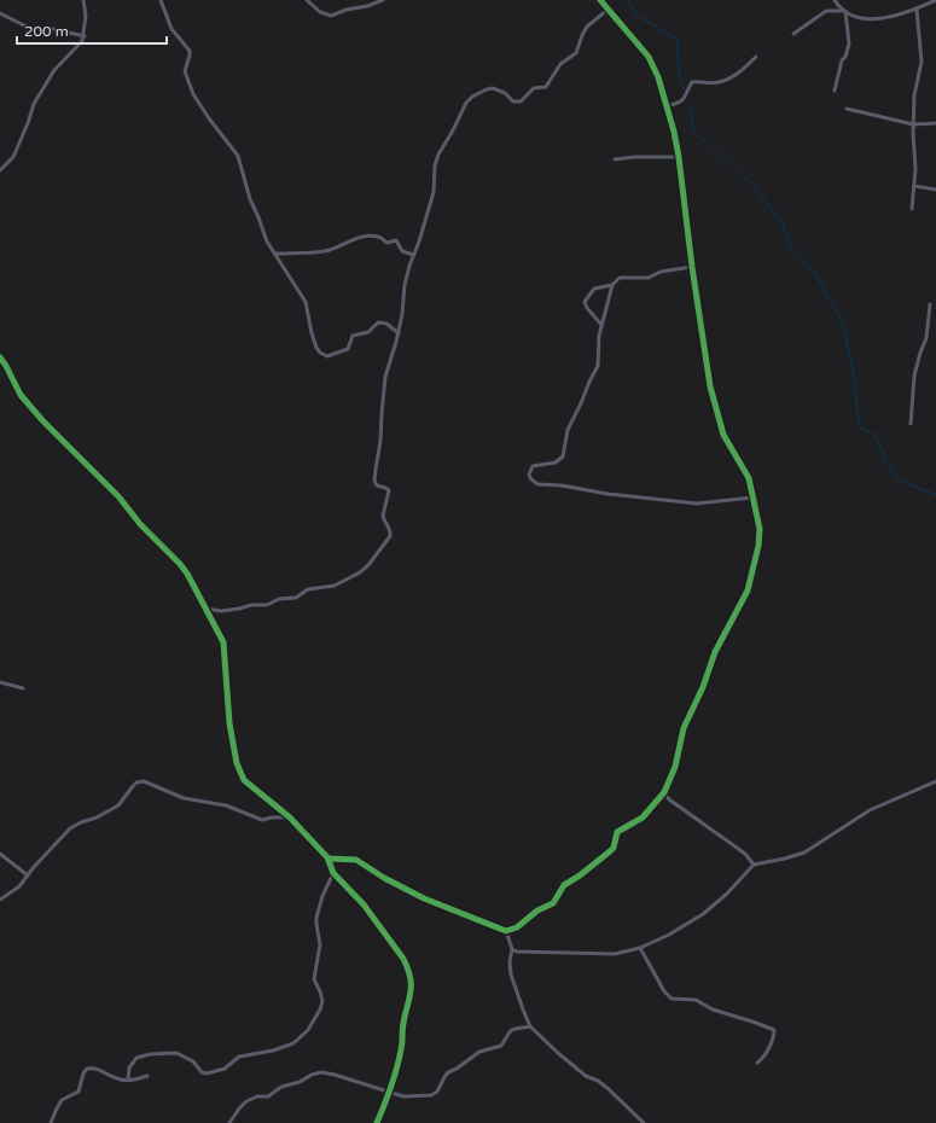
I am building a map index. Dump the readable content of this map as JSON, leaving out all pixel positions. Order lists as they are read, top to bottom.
{
  "scale_bar": "200 m"
}
